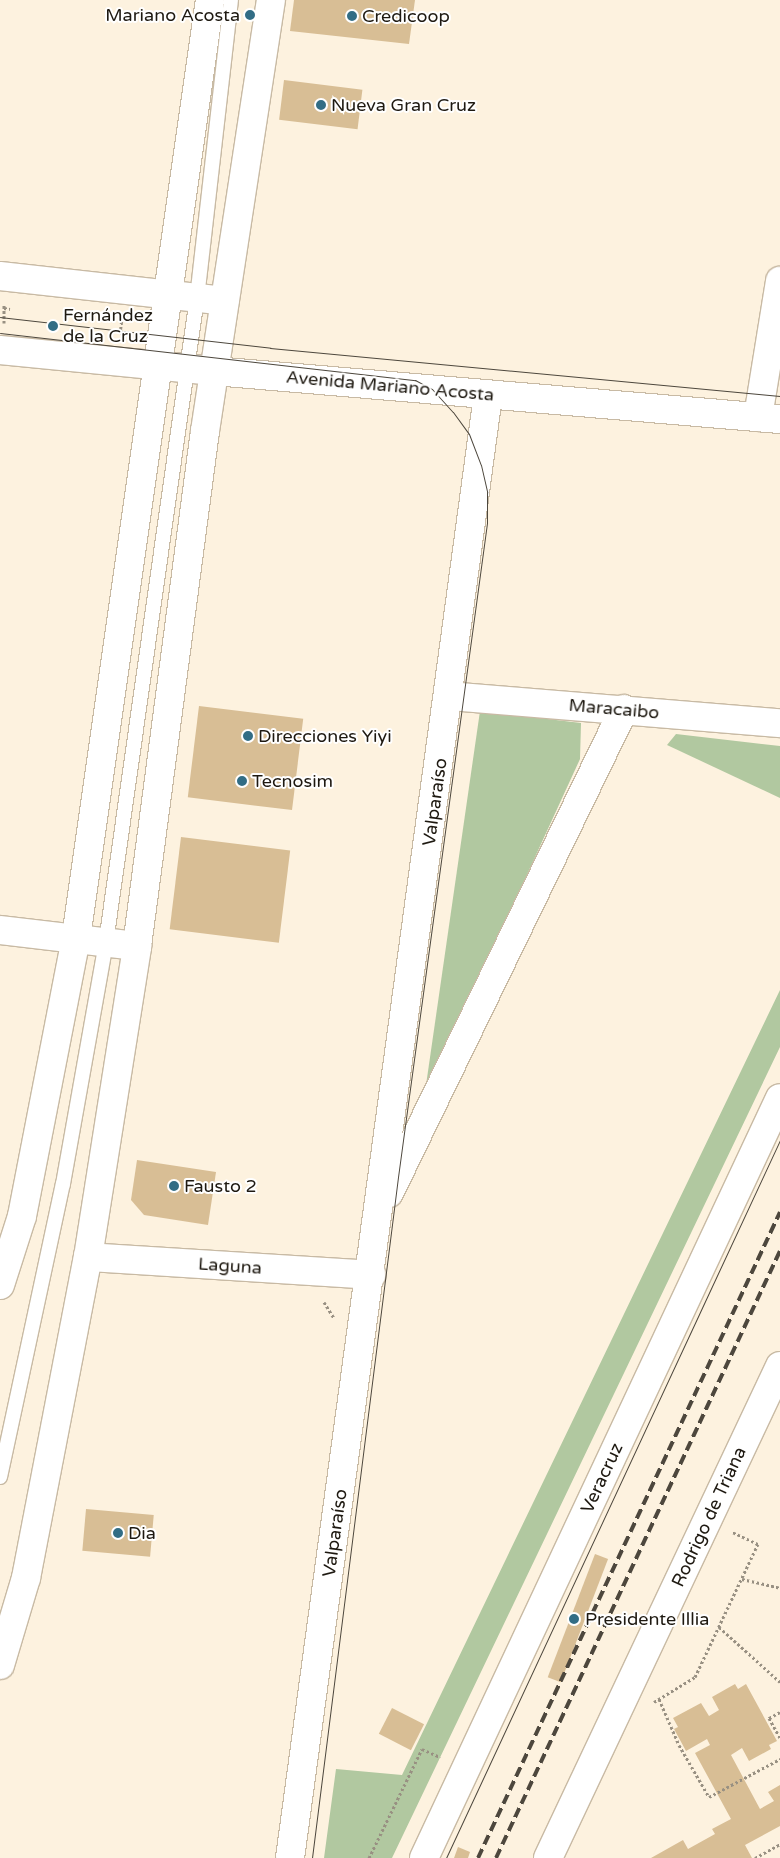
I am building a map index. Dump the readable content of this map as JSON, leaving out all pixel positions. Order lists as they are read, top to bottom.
{
  "streets": {
    "street": [
      "Avenida Mariano Acosta",
      "Maracaibo",
      "Valparaíso",
      "Laguna",
      "Veracruz",
      "Rodrigo de Triana"
    ]
  },
  "crossings": [
    ["Avenida Mariano Acosta", "Valparaíso"],
    ["Maracaibo", "Valparaíso"],
    ["Valparaíso", "Laguna"]
  ],
  "places": [
    "Mariano Acosta",
    "Credicoop",
    "Nueva Gran Cruz",
    "Fernández de la Cruz",
    "Direcciones Yiyi",
    "Tecnosim",
    "Fausto 2",
    "Dia",
    "Presidente Illia"
  ]
}
